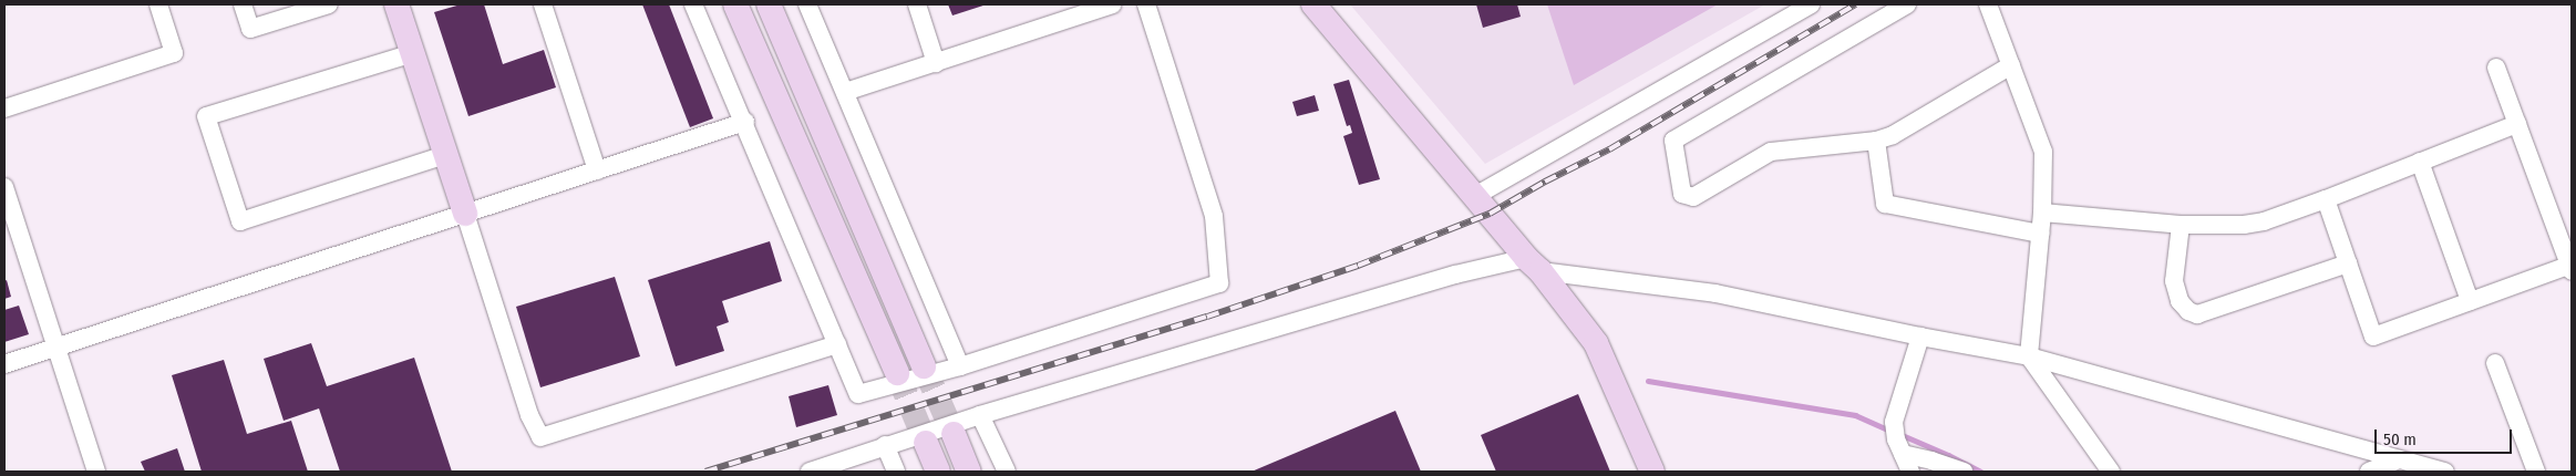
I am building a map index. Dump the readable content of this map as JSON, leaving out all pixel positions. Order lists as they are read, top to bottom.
{
  "scale_bar": "50 m"
}
